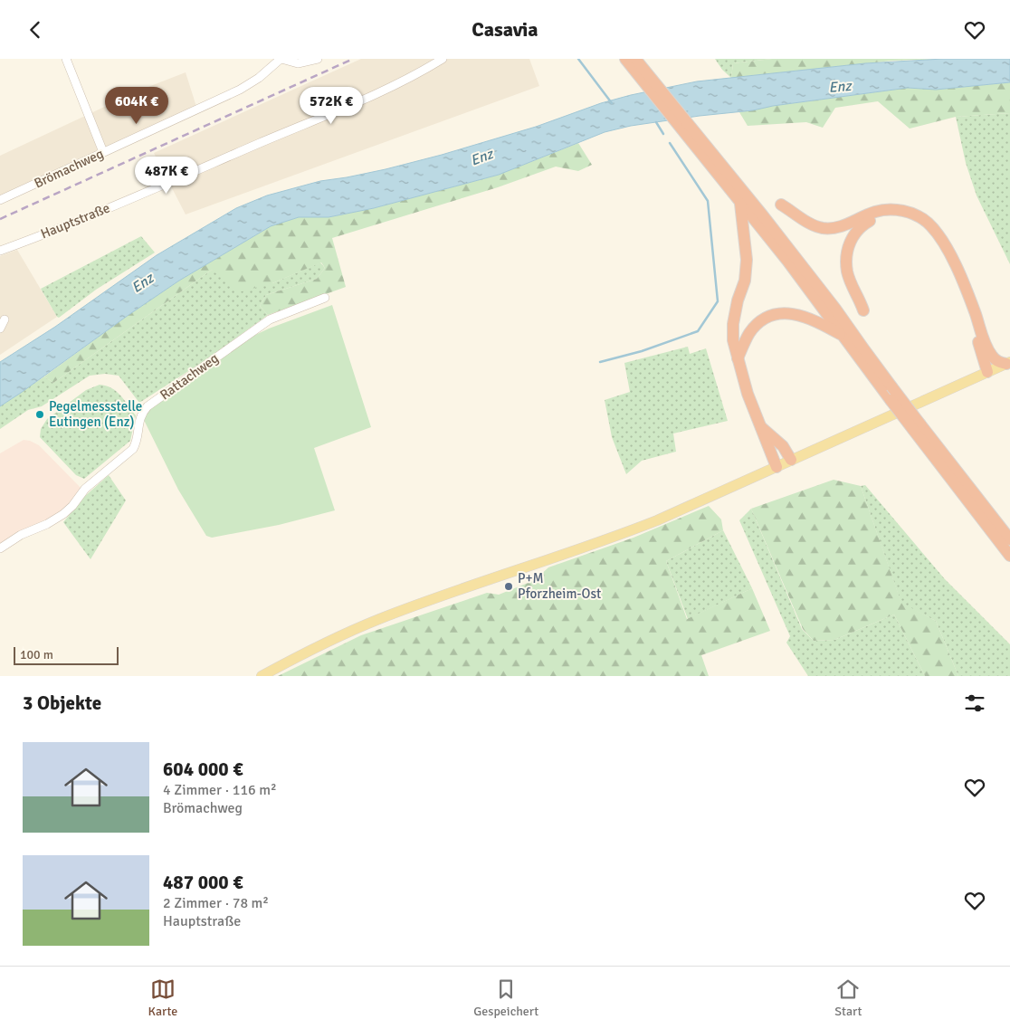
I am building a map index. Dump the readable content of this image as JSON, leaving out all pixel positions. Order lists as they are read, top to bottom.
{
  "streets": {
    "street": ["Brömachweg", "Hauptstraße", "Rattachweg"]
  },
  "water": ["Enz"],
  "places": ["Pegelmessstelle Eutingen (Enz)", "P+M Pforzheim-Ost"],
  "scale_bar": "100 m",
  "page": {
    "header": "Casavia",
    "price": ["604K €", "572K €", "487K €"],
    "scale": "100 m",
    "heading": "3 Objekte",
    "list": [
      {
        "name": "604 000 €",
        "note": "4 Zimmer · 116 m² · Brömachweg"
      },
      {
        "name": "487 000 €",
        "note": "2 Zimmer · 78 m² · Hauptstraße"
      }
    ],
    "tabs": ["Karte", "Gespeichert", "Start"]
  }
}
